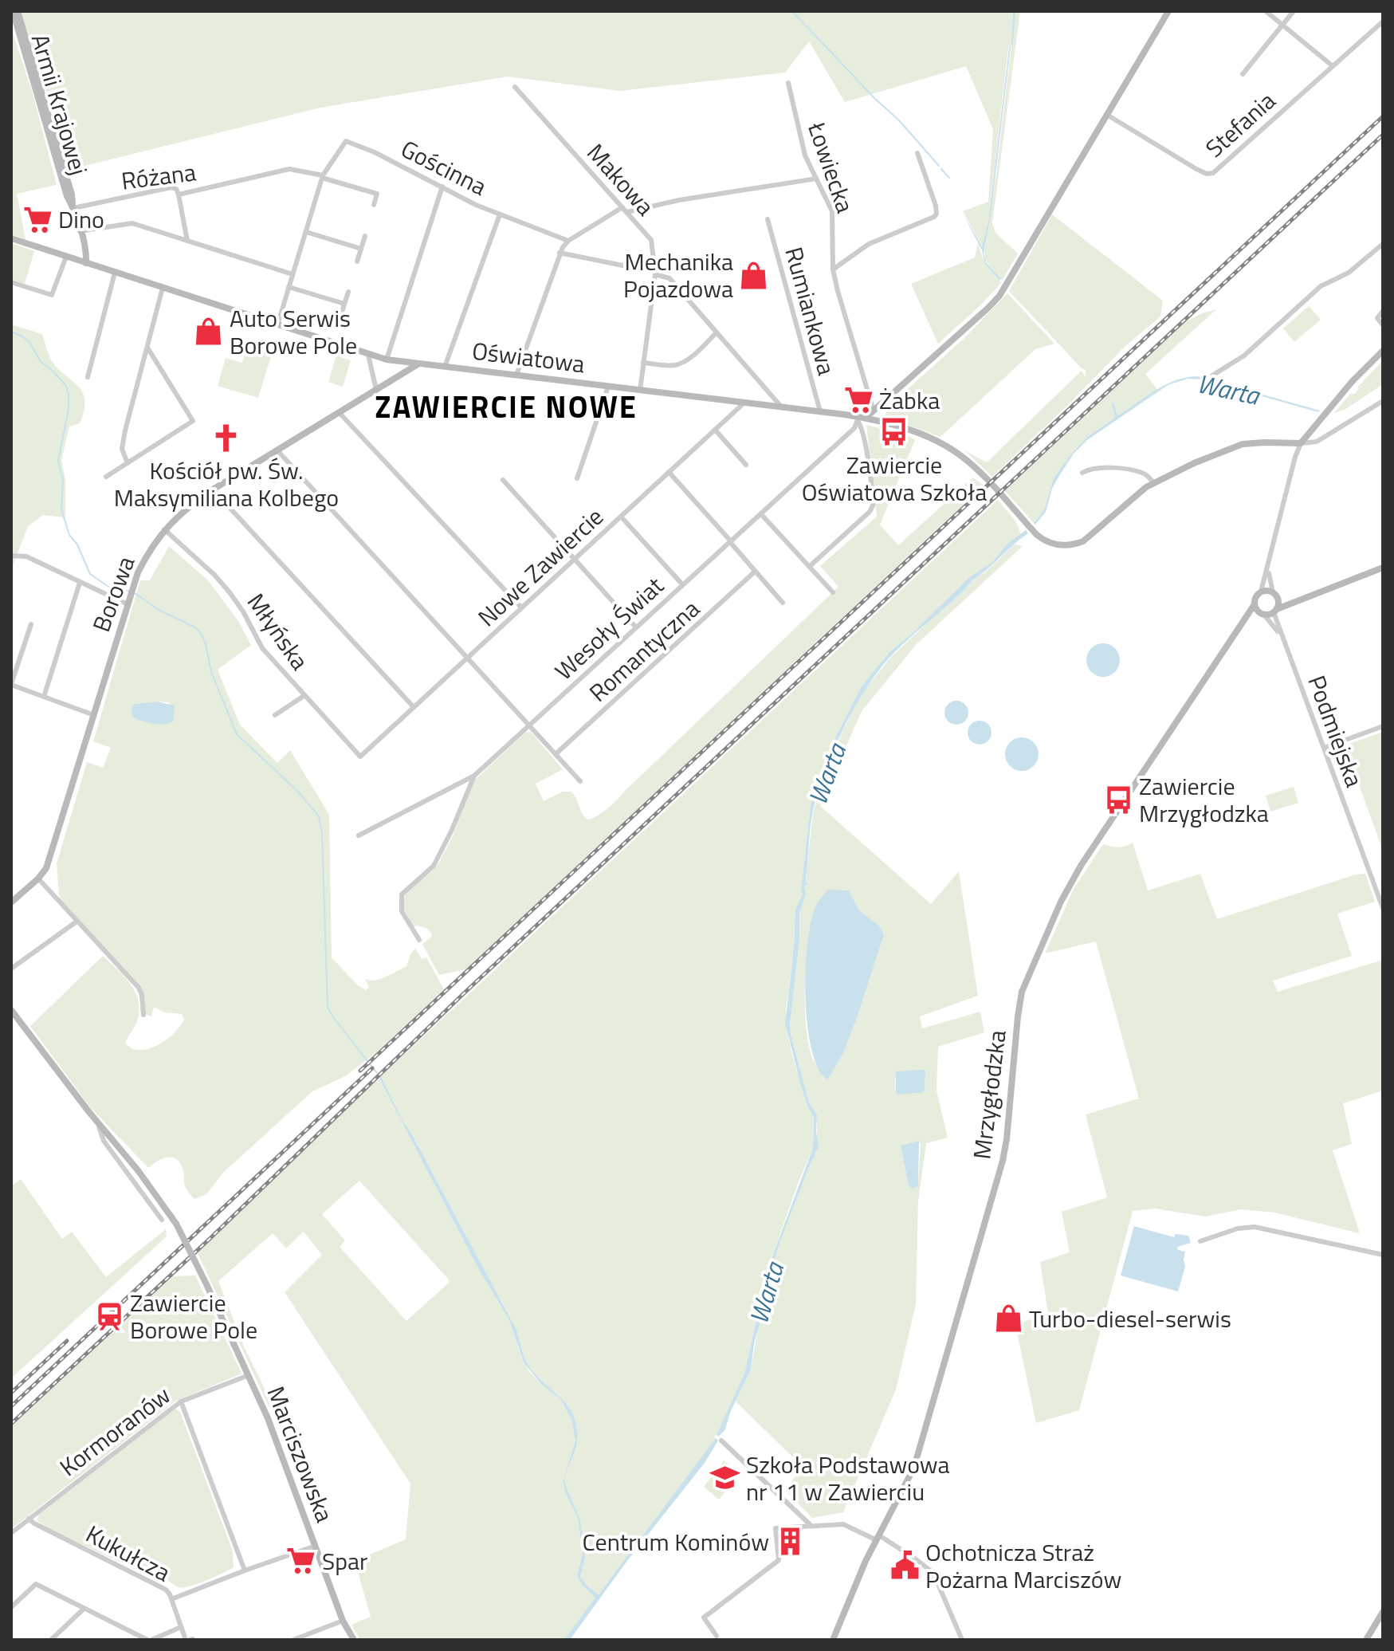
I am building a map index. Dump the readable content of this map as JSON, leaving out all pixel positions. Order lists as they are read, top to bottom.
{
  "streets": {
    "street": [
      "Armii Krajowej",
      "Stefania",
      "Gościnna",
      "Łowiecka",
      "Różana",
      "Makowa",
      "Rumiankowa",
      "Oświatowa",
      "Nowe Zawiercie",
      "Borowa",
      "Wesoły Świat",
      "Młyńska",
      "Romantyczna",
      "Podmiejska",
      "Mrzygłodzka",
      "Kormoranów",
      "Marciszowska",
      "Kukułcza"
    ]
  },
  "crossings": [
    ["Armii Krajowej", "Różana"],
    ["Armii Krajowej", "Oświatowa"],
    ["Gościnna", "Różana"],
    ["Makowa", "Oświatowa"],
    ["Rumiankowa", "Oświatowa"],
    ["Oświatowa", "Nowe Zawiercie"],
    ["Oświatowa", "Borowa"],
    ["Oświatowa", "Wesoły Świat"],
    ["Nowe Zawiercie", "Młyńska"],
    ["Borowa", "Młyńska"],
    ["Podmiejska", "Mrzygłodzka"],
    ["Kormoranów", "Marciszowska"],
    ["Kormoranów", "Kukułcza"]
  ],
  "districts": ["ZAWIERCIE NOWE"],
  "water": ["Warta"],
  "places": {
    "supermarket": ["Dino", "Żabka", "Spar"],
    "shop": ["Mechanika Pojazdowa", "Auto Serwis Borowe Pole", "Turbo-diesel-serwis"],
    "bus stop": ["Zawiercie Oświatowa Szkoła", "Zawiercie Mrzygłodzka"],
    "church": ["Kościół pw. Św. Maksymiliana Kolbego"],
    "station": ["Zawiercie Borowe Pole"],
    "school or university": ["Szkoła Podstawowa nr 11 w Zawierciu"],
    "building": ["Centrum Kominów"],
    "public building": ["Ochotnicza Straż Pożarna Marciszów"]
  }
}
